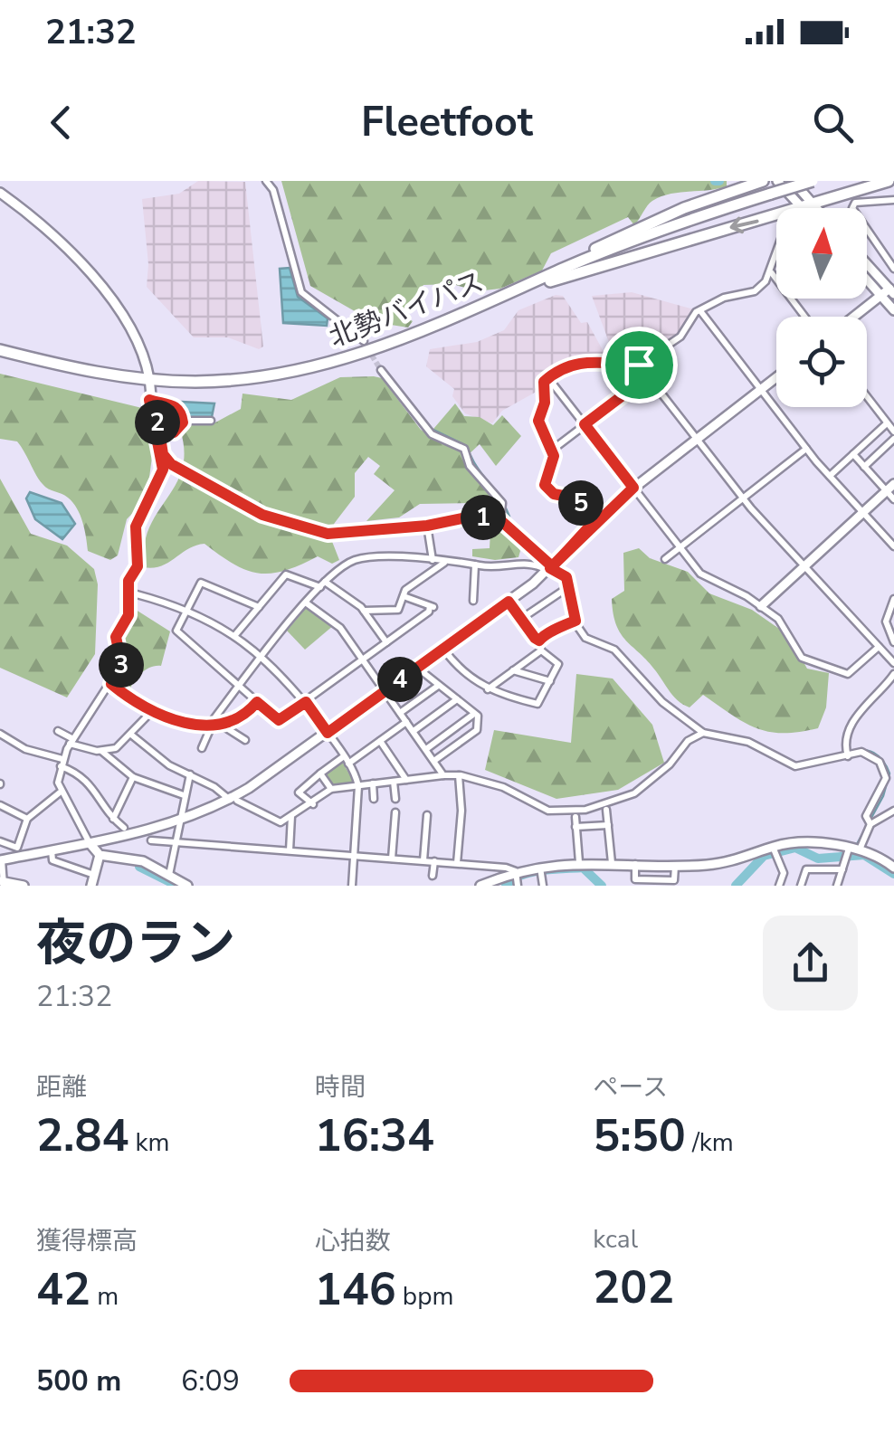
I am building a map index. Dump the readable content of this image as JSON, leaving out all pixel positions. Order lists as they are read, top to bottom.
{
  "streets": {
    "highway": ["北勢バイパス"]
  },
  "north": "top",
  "page": {
    "status": "21:32",
    "header": "Fleetfoot",
    "pins": [
      "2",
      "5",
      "1",
      "3",
      "4"
    ],
    "heading": ["夜のラン", "21:32"],
    "stats": [
      ["距離", "2.84 km"],
      ["時間", "16:34"],
      ["ペース", "5:50 /km"],
      ["獲得標高", "42 m"],
      ["心拍数", "146 bpm"],
      ["kcal", "202"]
    ],
    "list": [
      {
        "name": "500 m",
        "note": "6:09"
      }
    ]
  }
}
